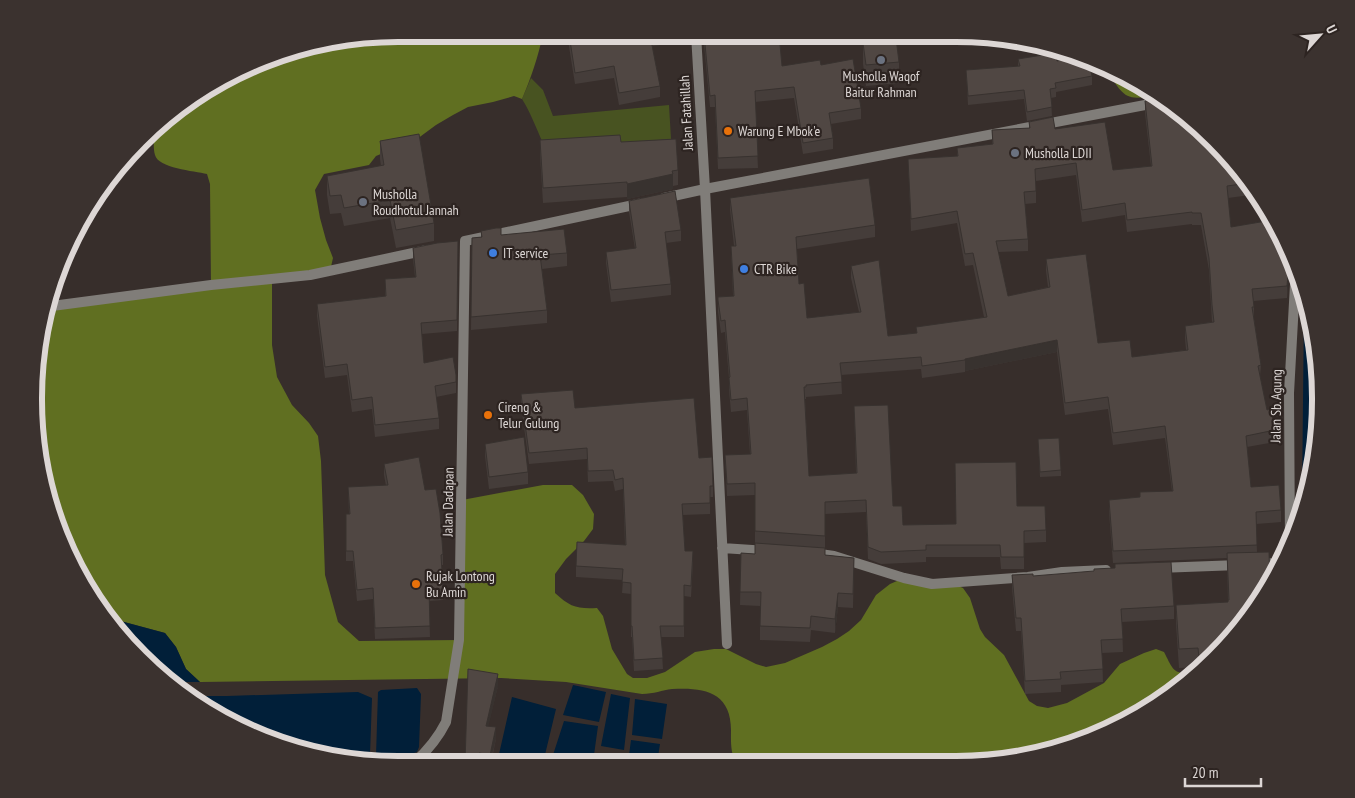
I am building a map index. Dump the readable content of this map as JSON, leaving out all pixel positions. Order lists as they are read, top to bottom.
{
  "streets": {
    "street": ["Jalan Fatahillah", "Jalan Sb. Agung", "Jalan Dadapan"]
  },
  "crossings": [
    ["Jalan Fatahillah", "Jalan Dadapan"]
  ],
  "places": [
    "Musholla Waqof Baitur Rahman",
    "Warung E Mbok'e",
    "Musholla LDII",
    "Musholla Roudhotul Jannah",
    "IT service",
    "CTR Bike",
    "Cireng & Telur Gulung",
    "Rujak Lontong Bu Amin"
  ],
  "scale_bar": "20 m",
  "north": "top right"
}
